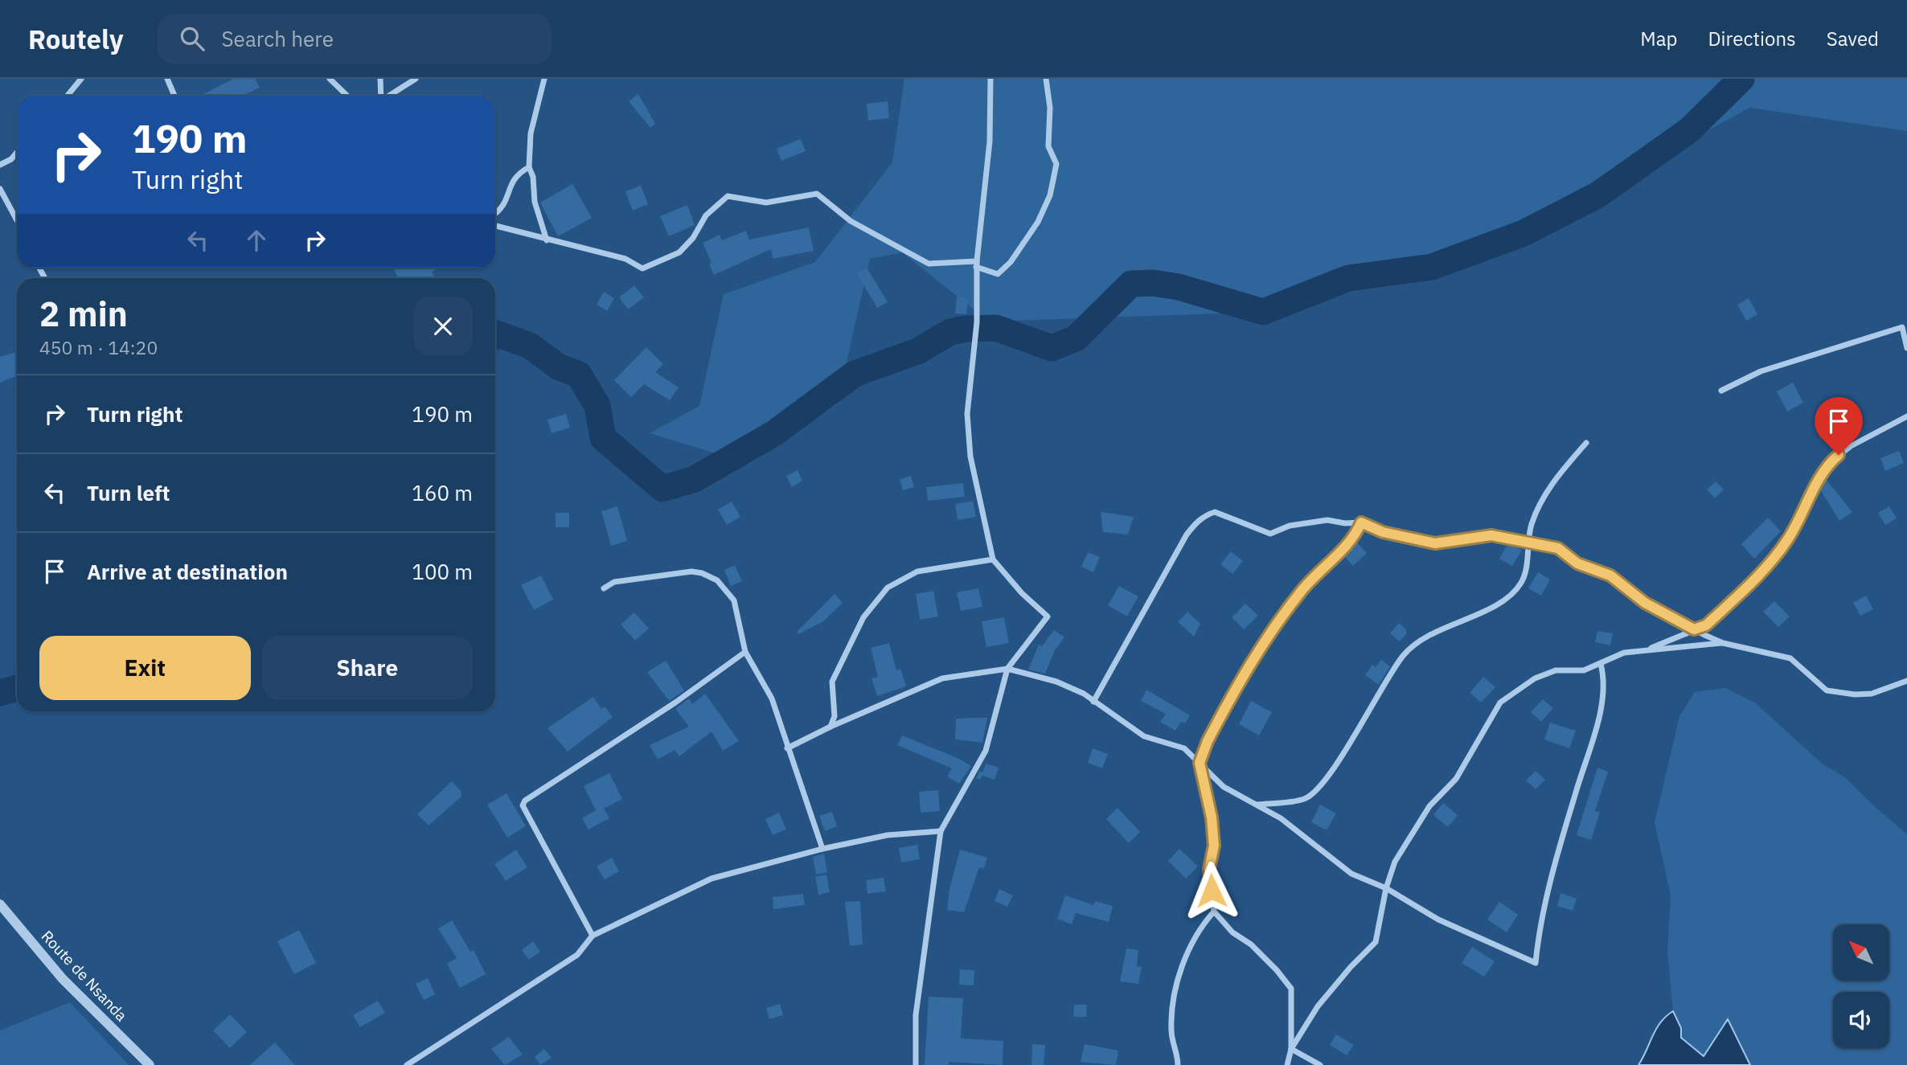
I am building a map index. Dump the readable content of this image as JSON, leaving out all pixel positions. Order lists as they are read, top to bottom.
{
  "streets": {
    "street": ["Route de Nsanda"]
  },
  "north": "top left",
  "page": {
    "header": "Routely",
    "search": "Search here",
    "nav": ["Map", "Directions", "Saved"],
    "turn": ["190 m", "Turn right"],
    "heading": ["2 min", "450 m · 14:20"],
    "list": [
      {
        "name": "Turn right",
        "value": "190 m"
      },
      {
        "name": "Turn left",
        "value": "160 m"
      },
      {
        "name": "Arrive at destination",
        "value": "100 m"
      }
    ],
    "buttons": ["Exit", "Share"]
  }
}
